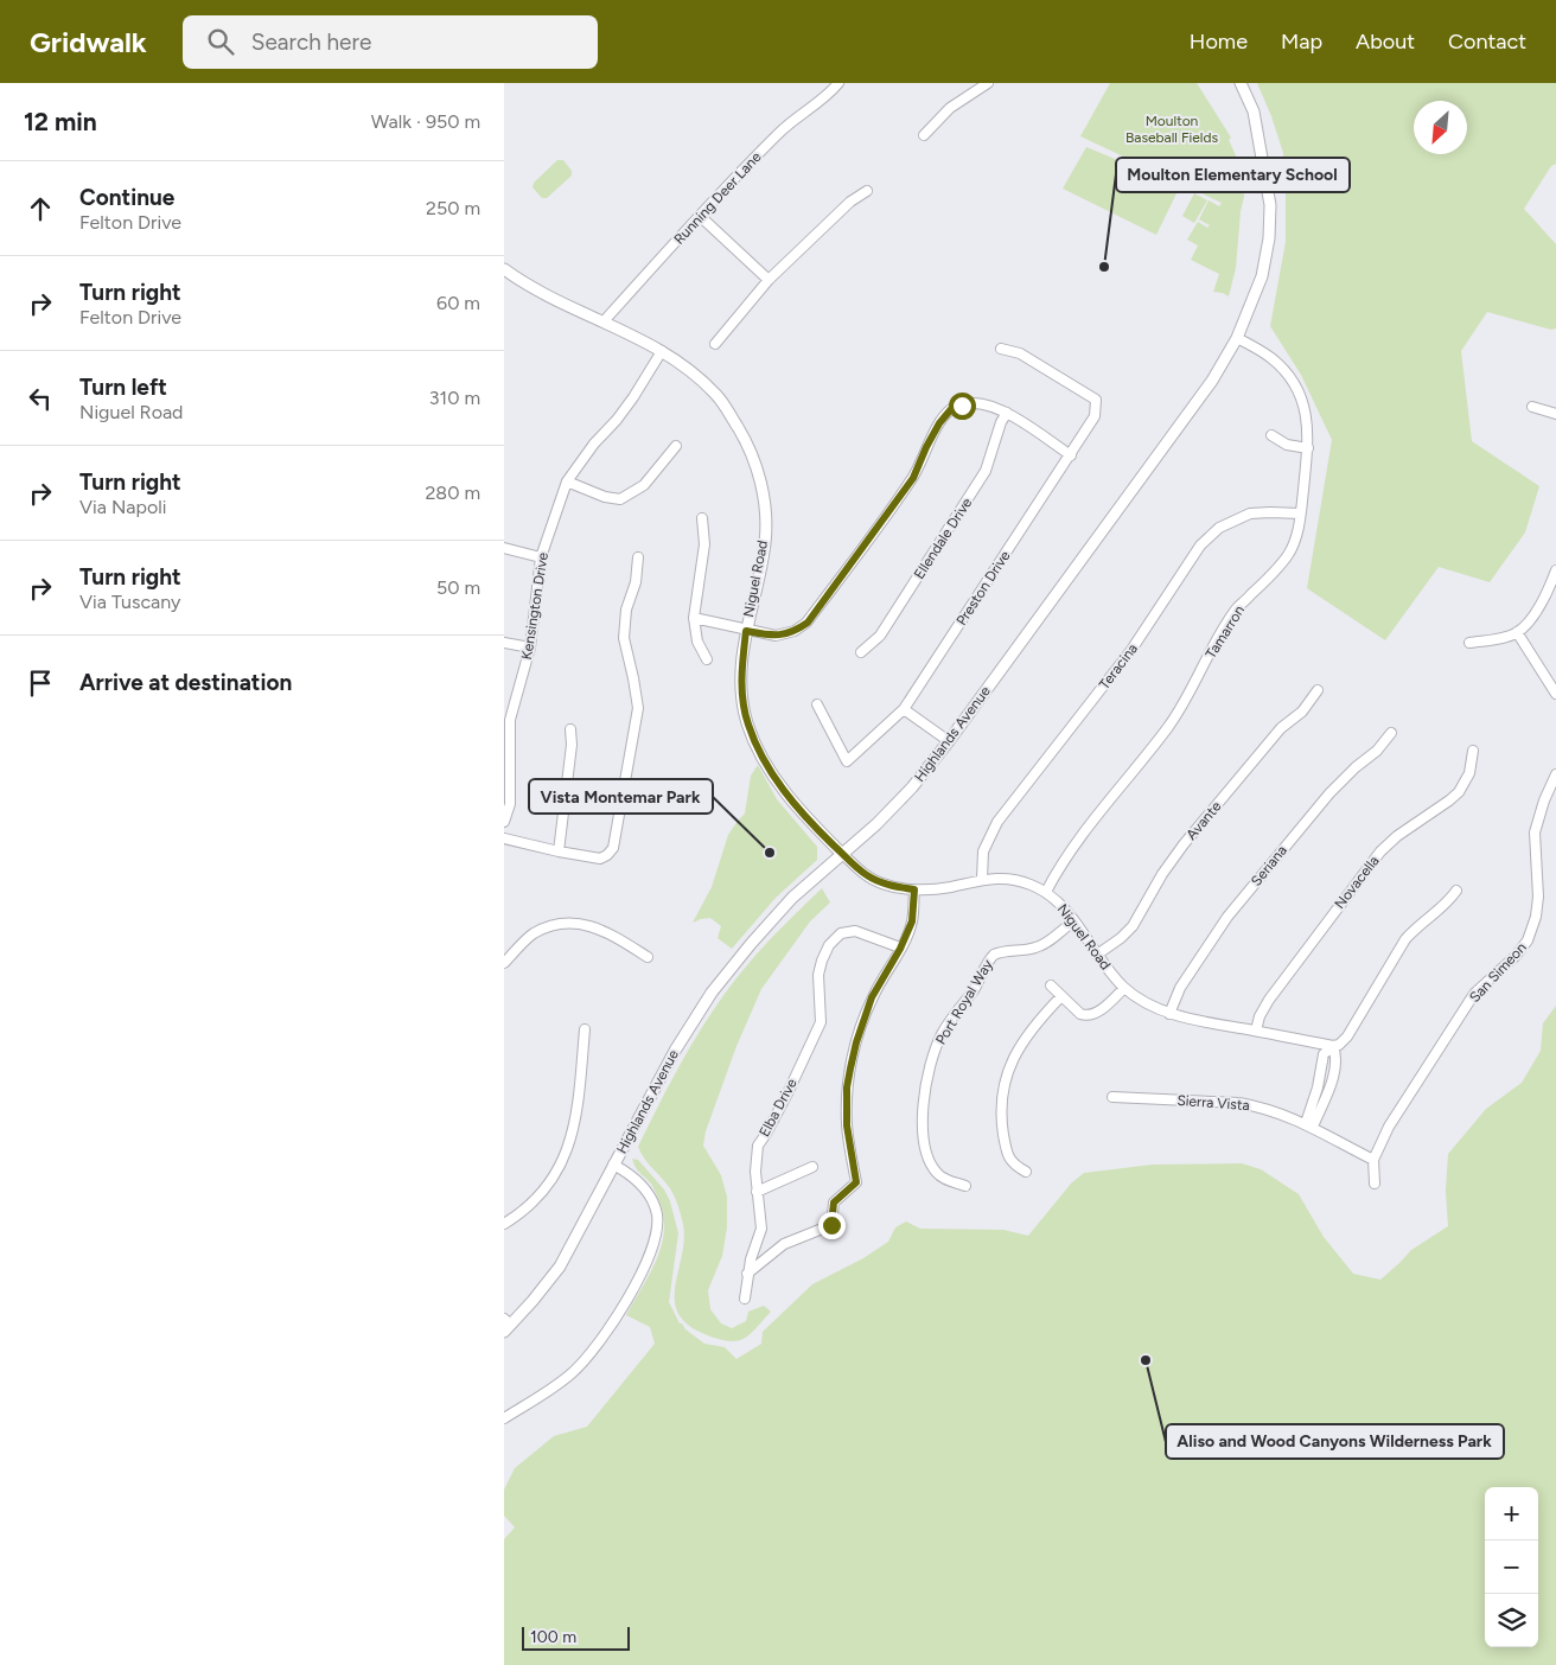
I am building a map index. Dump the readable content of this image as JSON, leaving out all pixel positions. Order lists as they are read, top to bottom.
{
  "streets": {
    "main road": ["Niguel Road", "Highlands Avenue"],
    "street": [
      "Running Deer Lane",
      "Ellendale Drive",
      "Preston Drive",
      "Kensington Drive",
      "Tamarron",
      "Teracina",
      "Avante",
      "Seriana",
      "Novacella",
      "San Simeon",
      "Port Royal Way",
      "Sierra Vista",
      "Elba Drive"
    ]
  },
  "crossings": [
    ["Running Deer Lane", "Niguel Road"],
    ["Niguel Road", "Kensington Drive"],
    ["Niguel Road", "Tamarron"],
    ["Niguel Road", "Teracina"],
    ["Niguel Road", "Highlands Avenue"],
    ["Niguel Road", "Avante"],
    ["Niguel Road", "Seriana"],
    ["Niguel Road", "Novacella"],
    ["Niguel Road", "Port Royal Way"],
    ["Tamarron", "Teracina"],
    ["Tamarron", "Highlands Avenue"],
    ["San Simeon", "Sierra Vista"]
  ],
  "parks": ["Moulton Baseball Fields"],
  "places": ["Moulton Elementary School", "Vista Montemar Park", "Aliso and Wood Canyons Wilderness Park"],
  "scale_bar": "100 m",
  "north": "bottom left",
  "page": {
    "header": "Gridwalk",
    "search": "Search here",
    "nav": [
      "Home",
      "Map",
      "About",
      "Contact"
    ],
    "heading": ["12 min", "Walk · 950 m"],
    "list": [
      ["Continue", "Felton Drive", "250 m"],
      ["Turn right", "Felton Drive", "60 m"],
      ["Turn left", "Niguel Road", "310 m"],
      ["Turn right", "Via Napoli", "280 m"],
      ["Turn right", "Via Tuscany", "50 m"],
      "Arrive at destination"
    ],
    "map_buttons": ["+", "−"],
    "scale": "100 m"
  }
}
